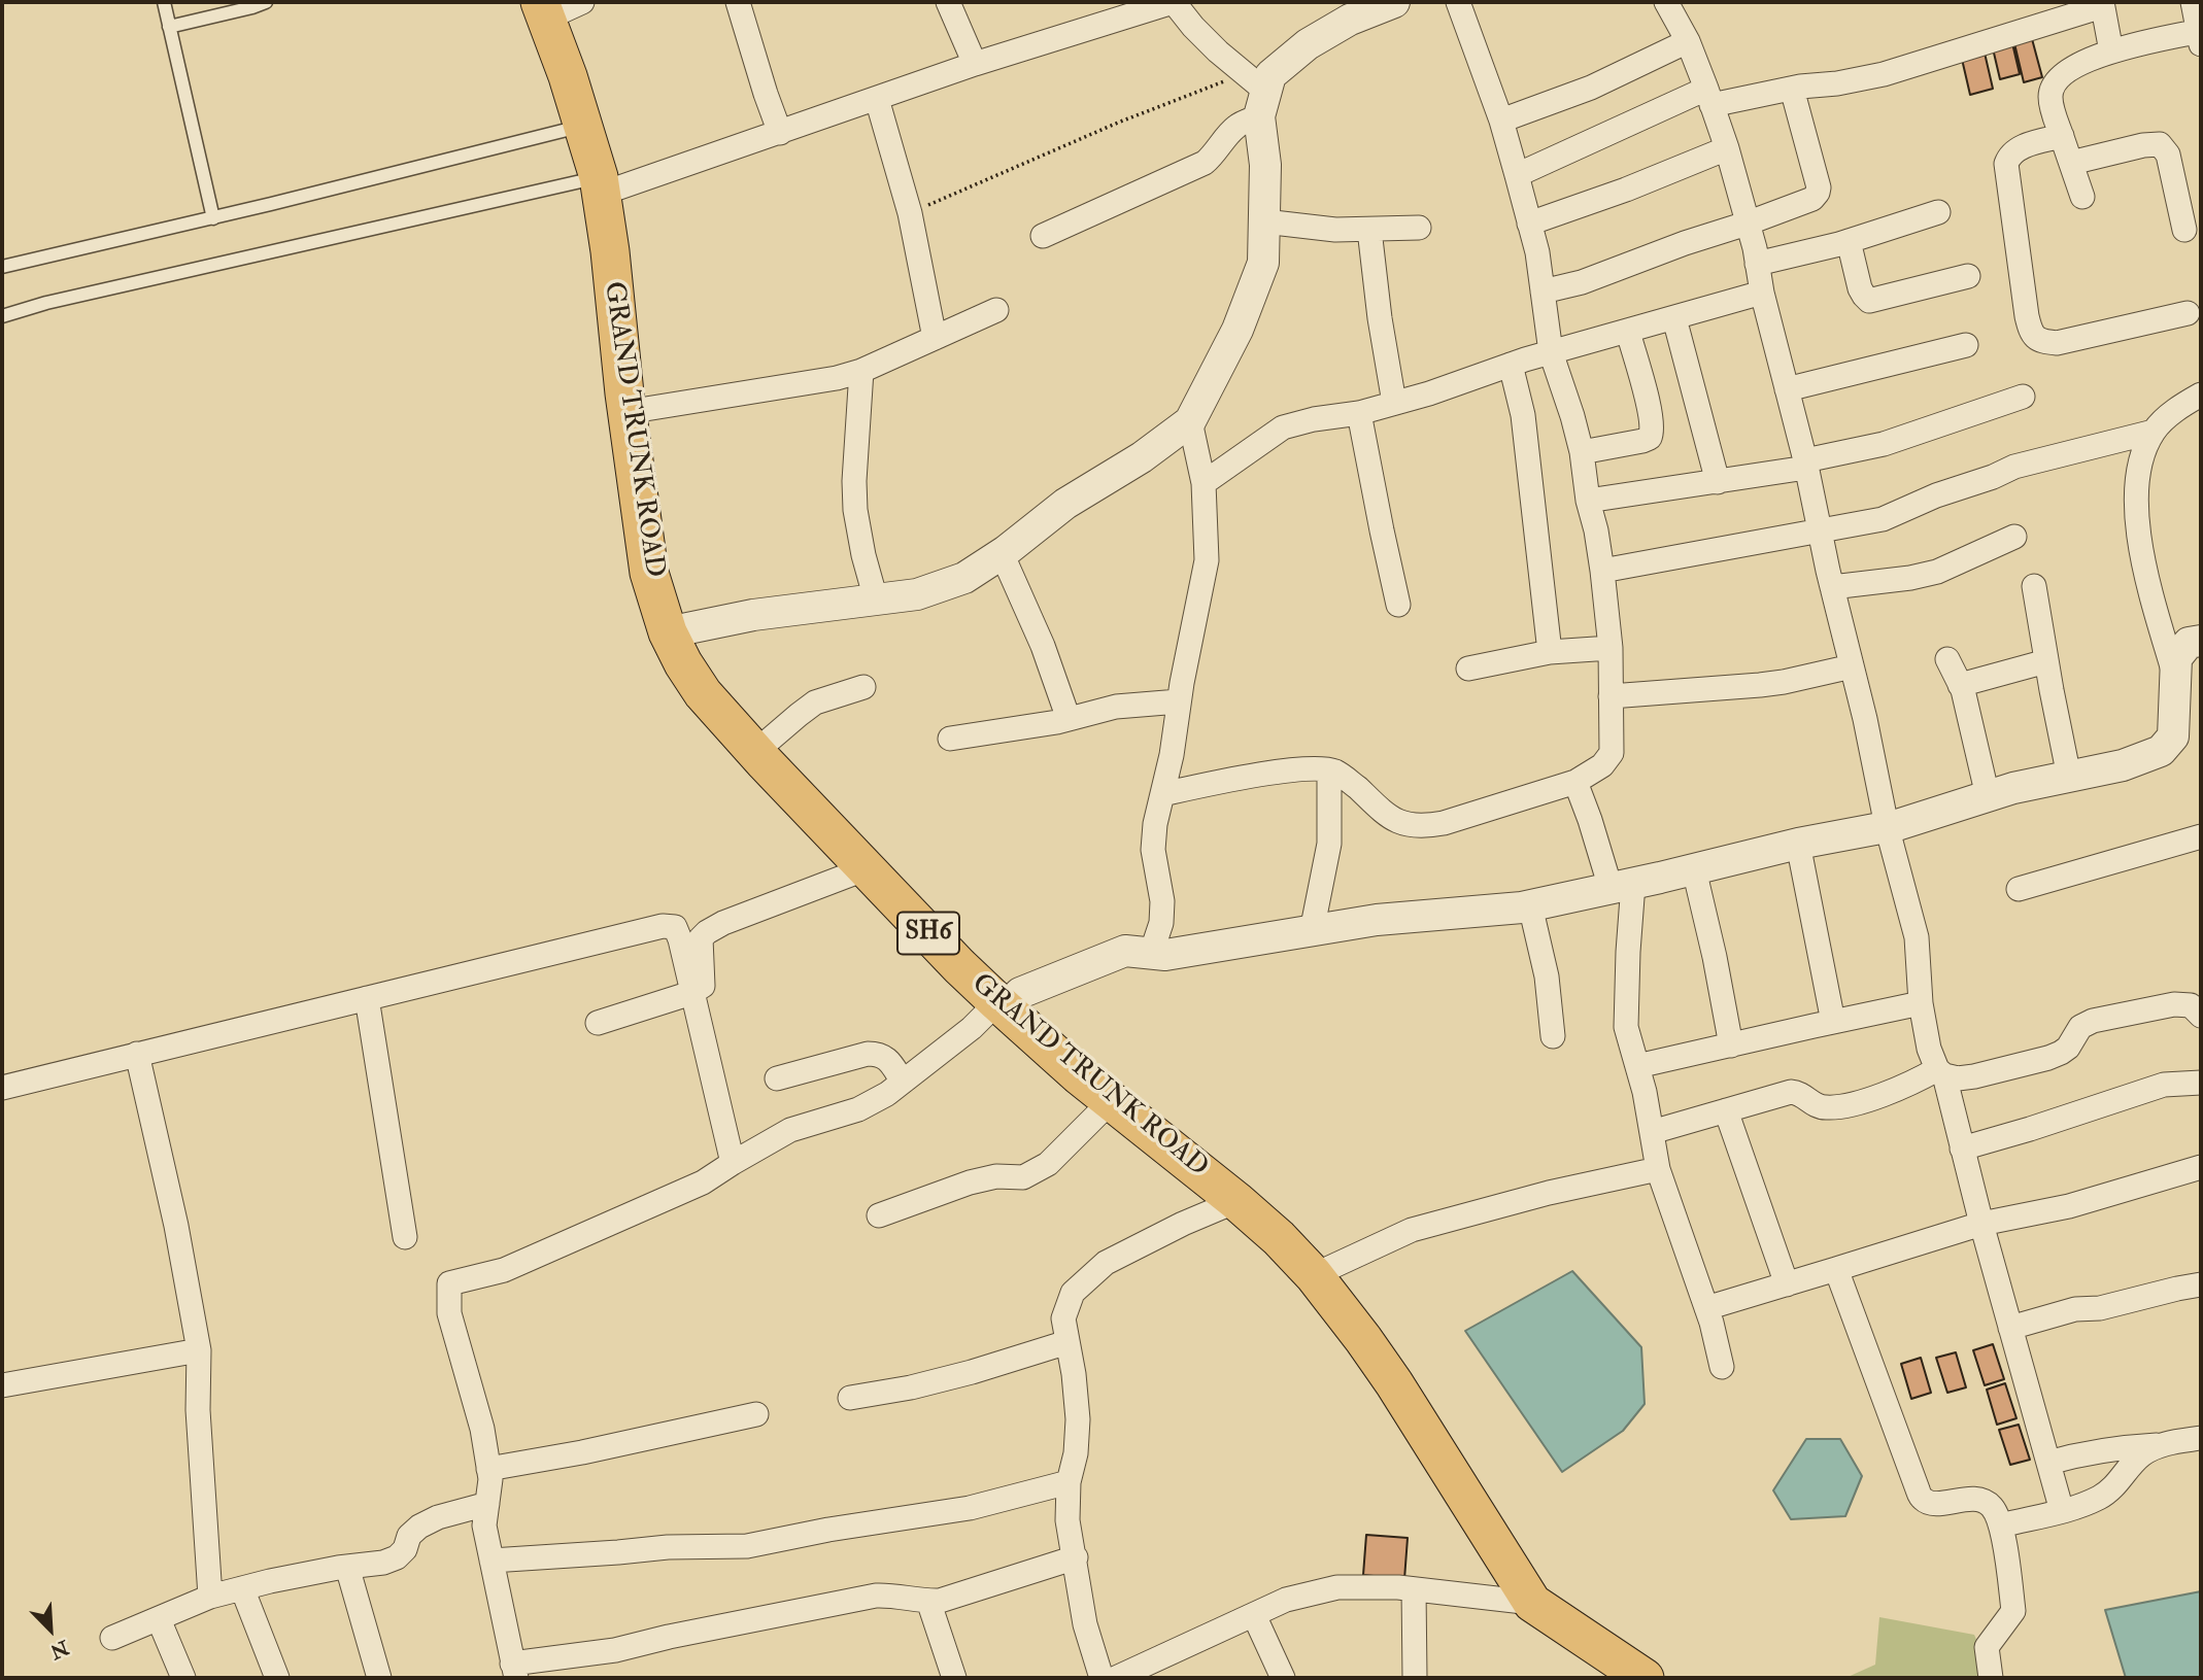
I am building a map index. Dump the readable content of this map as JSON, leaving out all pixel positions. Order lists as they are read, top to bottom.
{
  "streets": {
    "main road": ["GRAND TRUNK ROAD", "SH6"]
  },
  "north": "bottom right"
}
